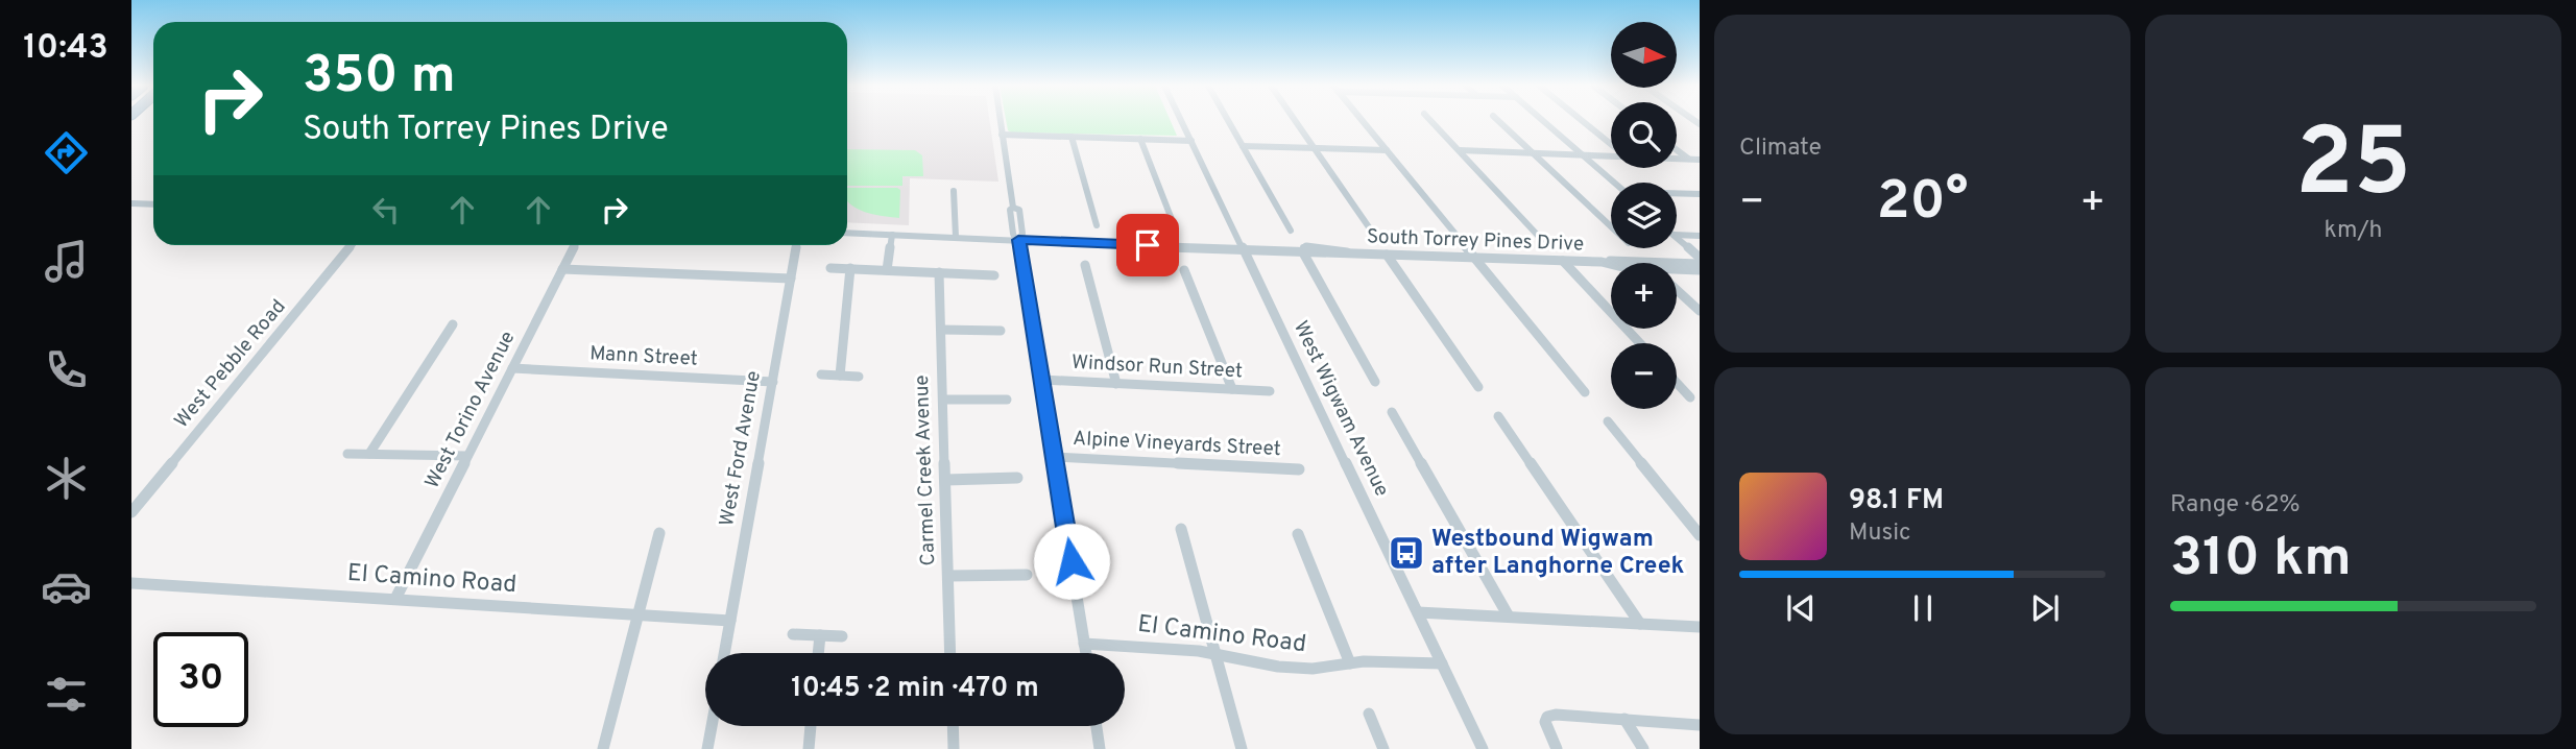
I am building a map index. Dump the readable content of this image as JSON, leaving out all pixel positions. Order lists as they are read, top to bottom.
{
  "streets": {
    "street": [
      "South Torrey Pines Drive",
      "Mann Street",
      "West Pebble Road",
      "Windsor Run Street",
      "West Wigwam Avenue",
      "West Torino Avenue",
      "Alpine Vineyards Street",
      "West Ford Avenue",
      "Carmel Creek Avenue",
      "El Camino Road"
    ]
  },
  "crossings": [
    ["South Torrey Pines Drive", "West Wigwam Avenue"],
    ["Mann Street", "West Torino Avenue"],
    ["Mann Street", "West Ford Avenue"],
    ["West Wigwam Avenue", "El Camino Road"],
    ["West Torino Avenue", "El Camino Road"],
    ["West Ford Avenue", "El Camino Road"]
  ],
  "places": {
    "bus stop": ["Westbound Wigwam after Langhorne Creek"]
  },
  "north": "right",
  "page": {
    "tabs": "10:43",
    "tile": [
      "Climate",
      ["25", "km/h"],
      ["Range · 62%", "310 km"]
    ],
    "map_buttons": ["+", "−"],
    "turn": ["350 m", "South Torrey Pines Drive"],
    "heat": ["−", "20°", "+"],
    "song": ["98.1 FM", "Music"],
    "limit": "30",
    "trip": "10:45 · 2 min · 470 m"
  }
}
